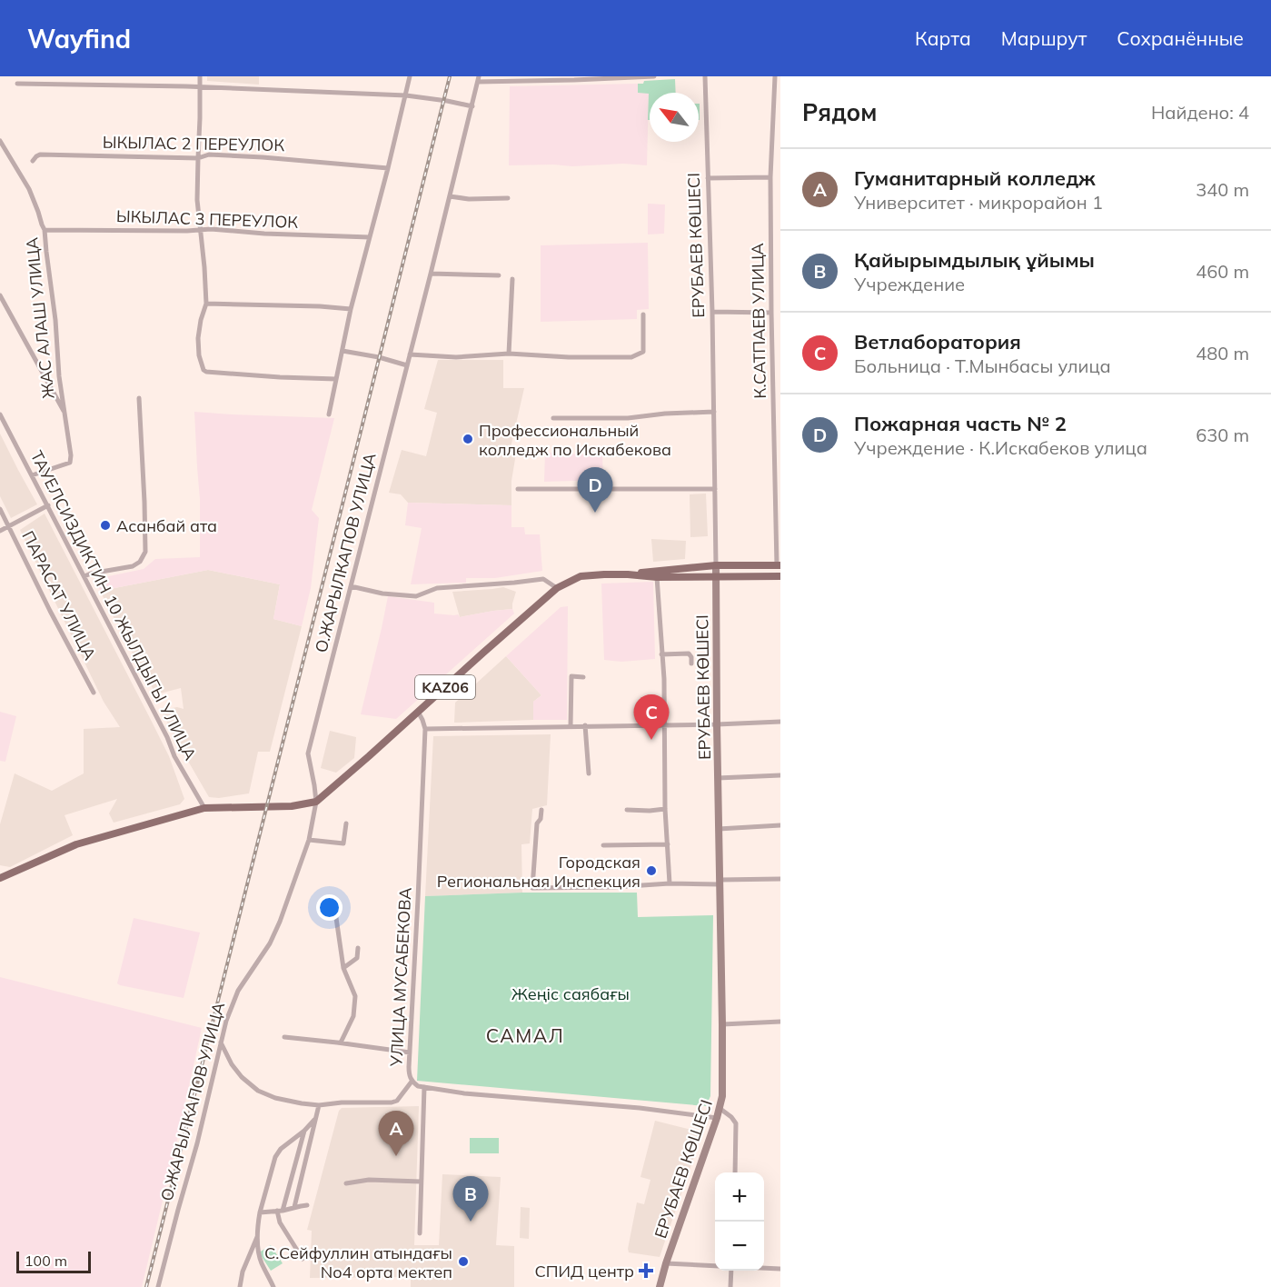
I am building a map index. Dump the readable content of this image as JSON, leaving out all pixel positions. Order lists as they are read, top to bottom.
{
  "streets": {
    "main road": ["ЕРУБАЕВ КӨШЕСІ", "KАZ06"],
    "street": [
      "ЫКЫЛАС 2 ПЕРЕУЛОК",
      "ЫКЫЛАС 3 ПЕРЕУЛОК",
      "ЖАС АЛАШ УЛИЦА",
      "К.САТПАЕВ УЛИЦА",
      "О.ЖАРЫЛКАПОВ УЛИЦА",
      "ПАРАСАТ УЛИЦА",
      "ТАУЕЛСИЗДИКТИН 10 ЖЫЛДЫГЫ УЛИЦА",
      "УЛИЦА МУСАБЕКОВА"
    ]
  },
  "crossings": [
    ["ЫКЫЛАС 3 ПЕРЕУЛОК", "ЖАС АЛАШ УЛИЦА"],
    ["ЕРУБАЕВ КӨШЕСІ", "KАZ06"],
    ["ЕРУБАЕВ КӨШЕСІ", "УЛИЦА МУСАБЕКОВА"],
    ["ЖАС АЛАШ УЛИЦА", "ТАУЕЛСИЗДИКТИН 10 ЖЫЛДЫГЫ УЛИЦА"],
    ["К.САТПАЕВ УЛИЦА", "KАZ06"],
    ["О.ЖАРЫЛКАПОВ УЛИЦА", "KАZ06"]
  ],
  "districts": ["САМАЛ"],
  "parks": ["Жеңіс саябағы"],
  "places": {
    "other": [
      "Профессиональный колледж по Искабекова",
      "Асанбай ата",
      "Городская Региональная Инспекция",
      "С.Сейфуллин атындағы No4 орта мектеп"
    ],
    "health": ["СПИД центр"]
  },
  "scale_bar": "100 m",
  "north": "top left",
  "page": {
    "header": "Wayfind",
    "nav": ["Карта", "Маршрут", "Сохранённые"],
    "heading": ["Рядом", "Найдено: 4"],
    "list": [
      {
        "mark": "A",
        "name": "Гуманитарный колледж",
        "note": "Университет · микрорайон 1",
        "value": "340 m"
      },
      {
        "mark": "B",
        "name": "Қайырымдылық ұйымы",
        "note": "Учреждение",
        "value": "460 m"
      },
      {
        "mark": "C",
        "name": "Ветлаборатория",
        "note": "Больница · Т.Мынбасы улица",
        "value": "480 m"
      },
      {
        "mark": "D",
        "name": "Пожарная часть № 2",
        "note": "Учреждение · К.Искабеков улица",
        "value": "630 m"
      }
    ],
    "pins": [
      "D",
      "C",
      "A",
      "B"
    ],
    "map_buttons": ["+", "−"],
    "scale": "100 m"
  }
}
